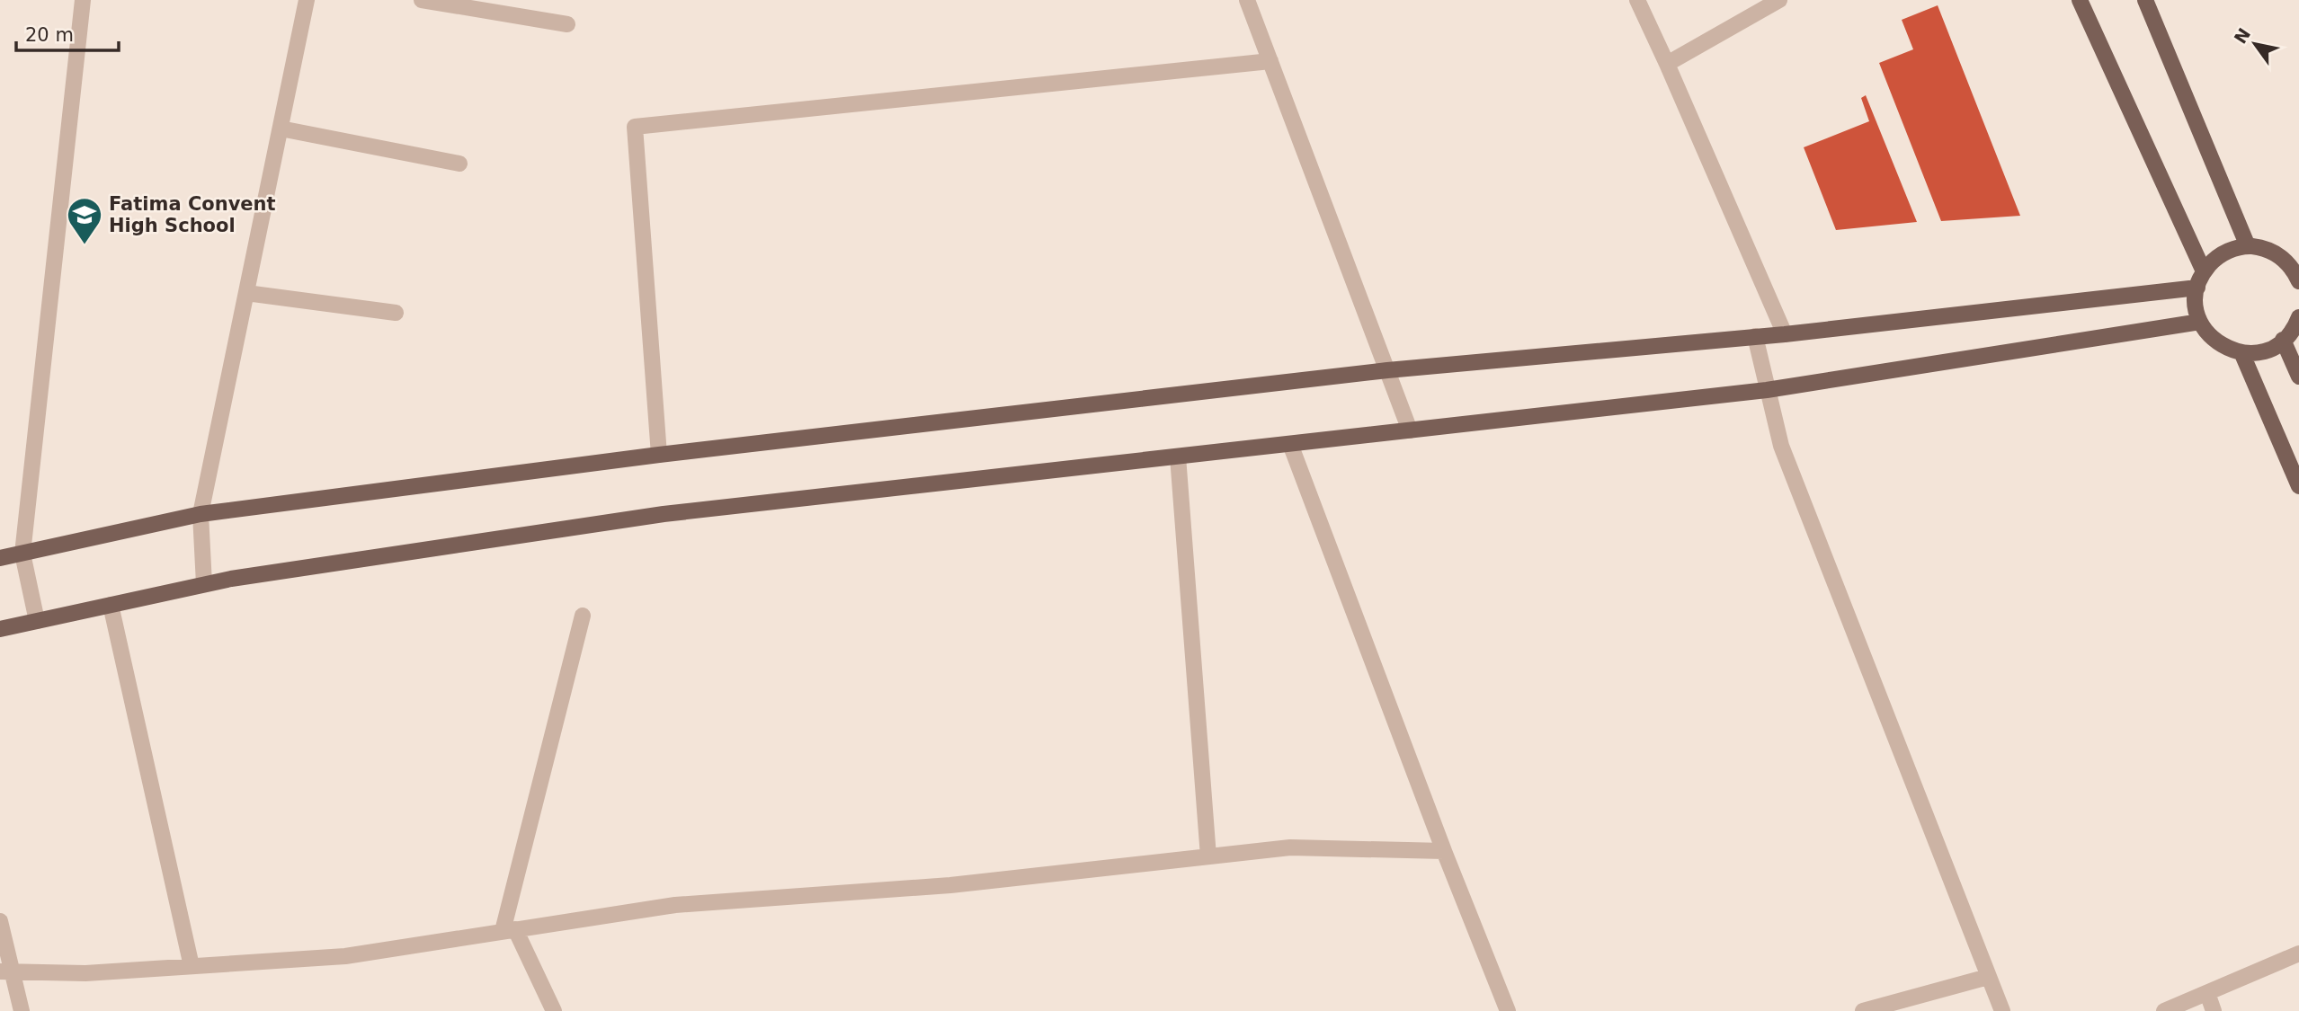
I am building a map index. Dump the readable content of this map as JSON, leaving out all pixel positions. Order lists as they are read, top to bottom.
{
  "places": {
    "school or university": ["Fatima Convent High School"]
  },
  "scale_bar": "20 m",
  "north": "top left"
}
